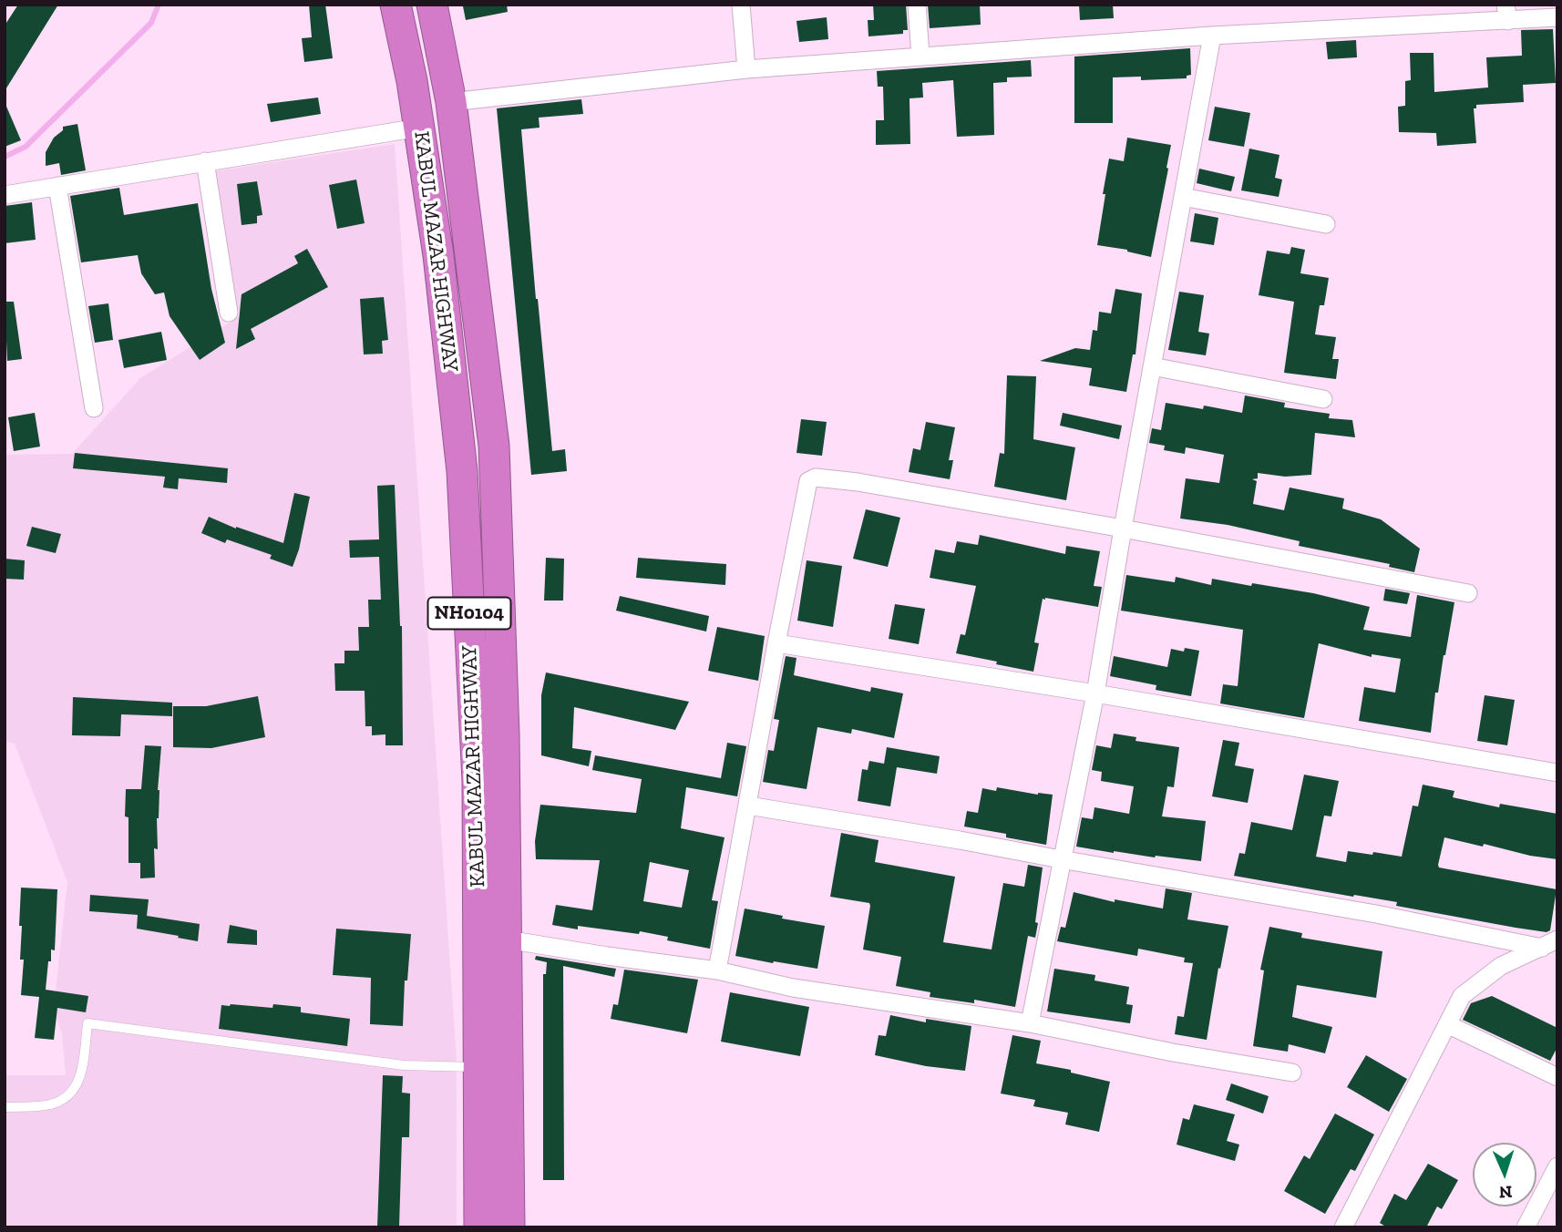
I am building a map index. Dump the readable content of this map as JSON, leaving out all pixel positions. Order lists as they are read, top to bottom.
{
  "streets": {
    "highway": ["KABUL MAZAR HIGHWAY", "NH0104"]
  },
  "north": "bottom"
}
